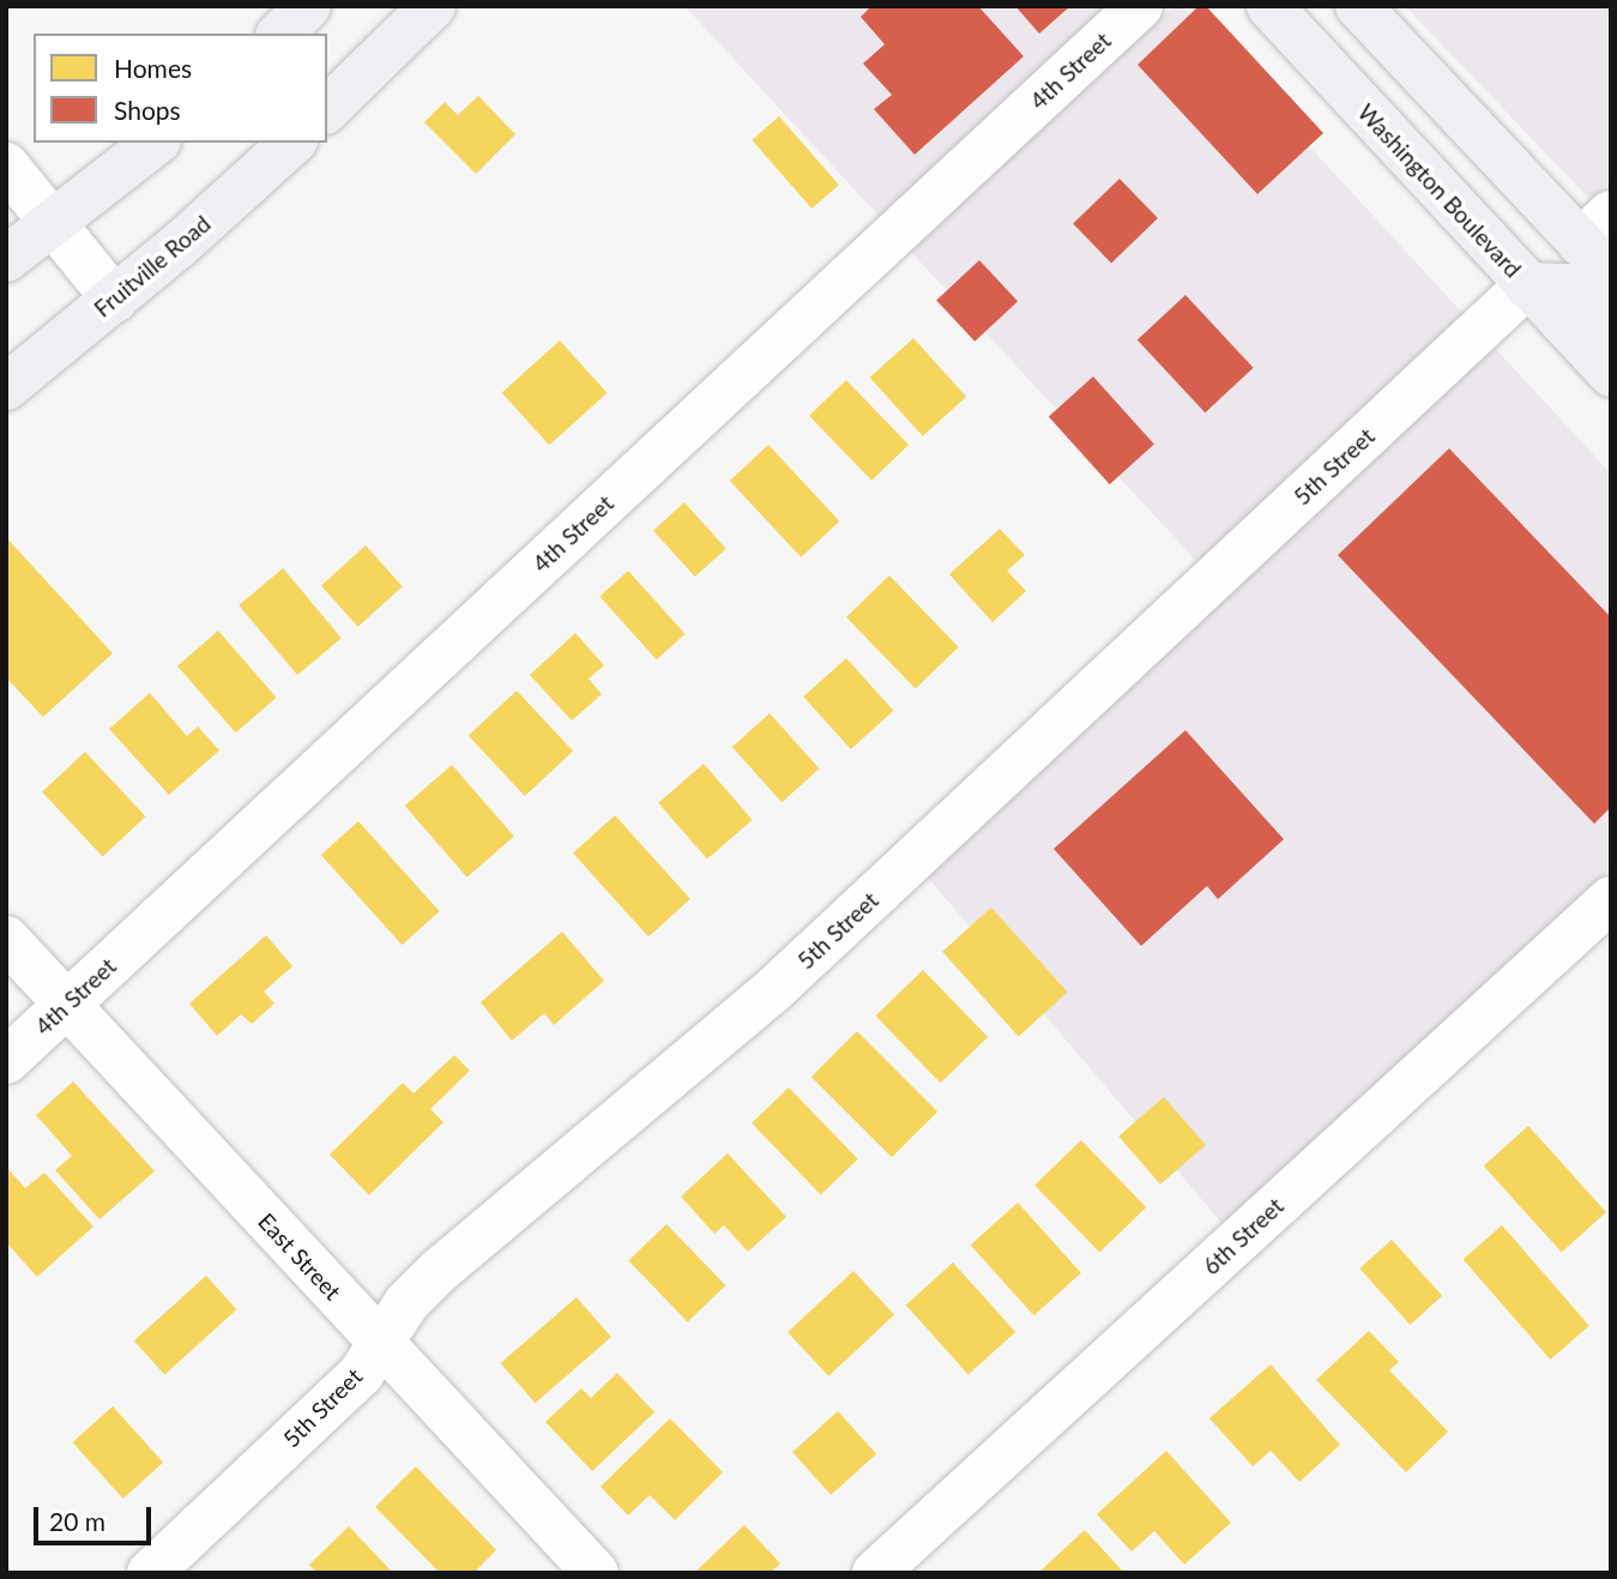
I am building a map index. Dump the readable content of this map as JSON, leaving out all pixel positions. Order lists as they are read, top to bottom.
{
  "streets": {
    "main road": ["Washington Boulevard", "Fruitville Road"],
    "street": [
      "4th Street",
      "5th Street",
      "6th Street",
      "East Street"
    ]
  },
  "crossings": [
    ["4th Street", "East Street"],
    ["Washington Boulevard", "5th Street"],
    ["5th Street", "East Street"]
  ],
  "legend": ["Homes", "Shops"],
  "scale_bar": "20 m"
}
